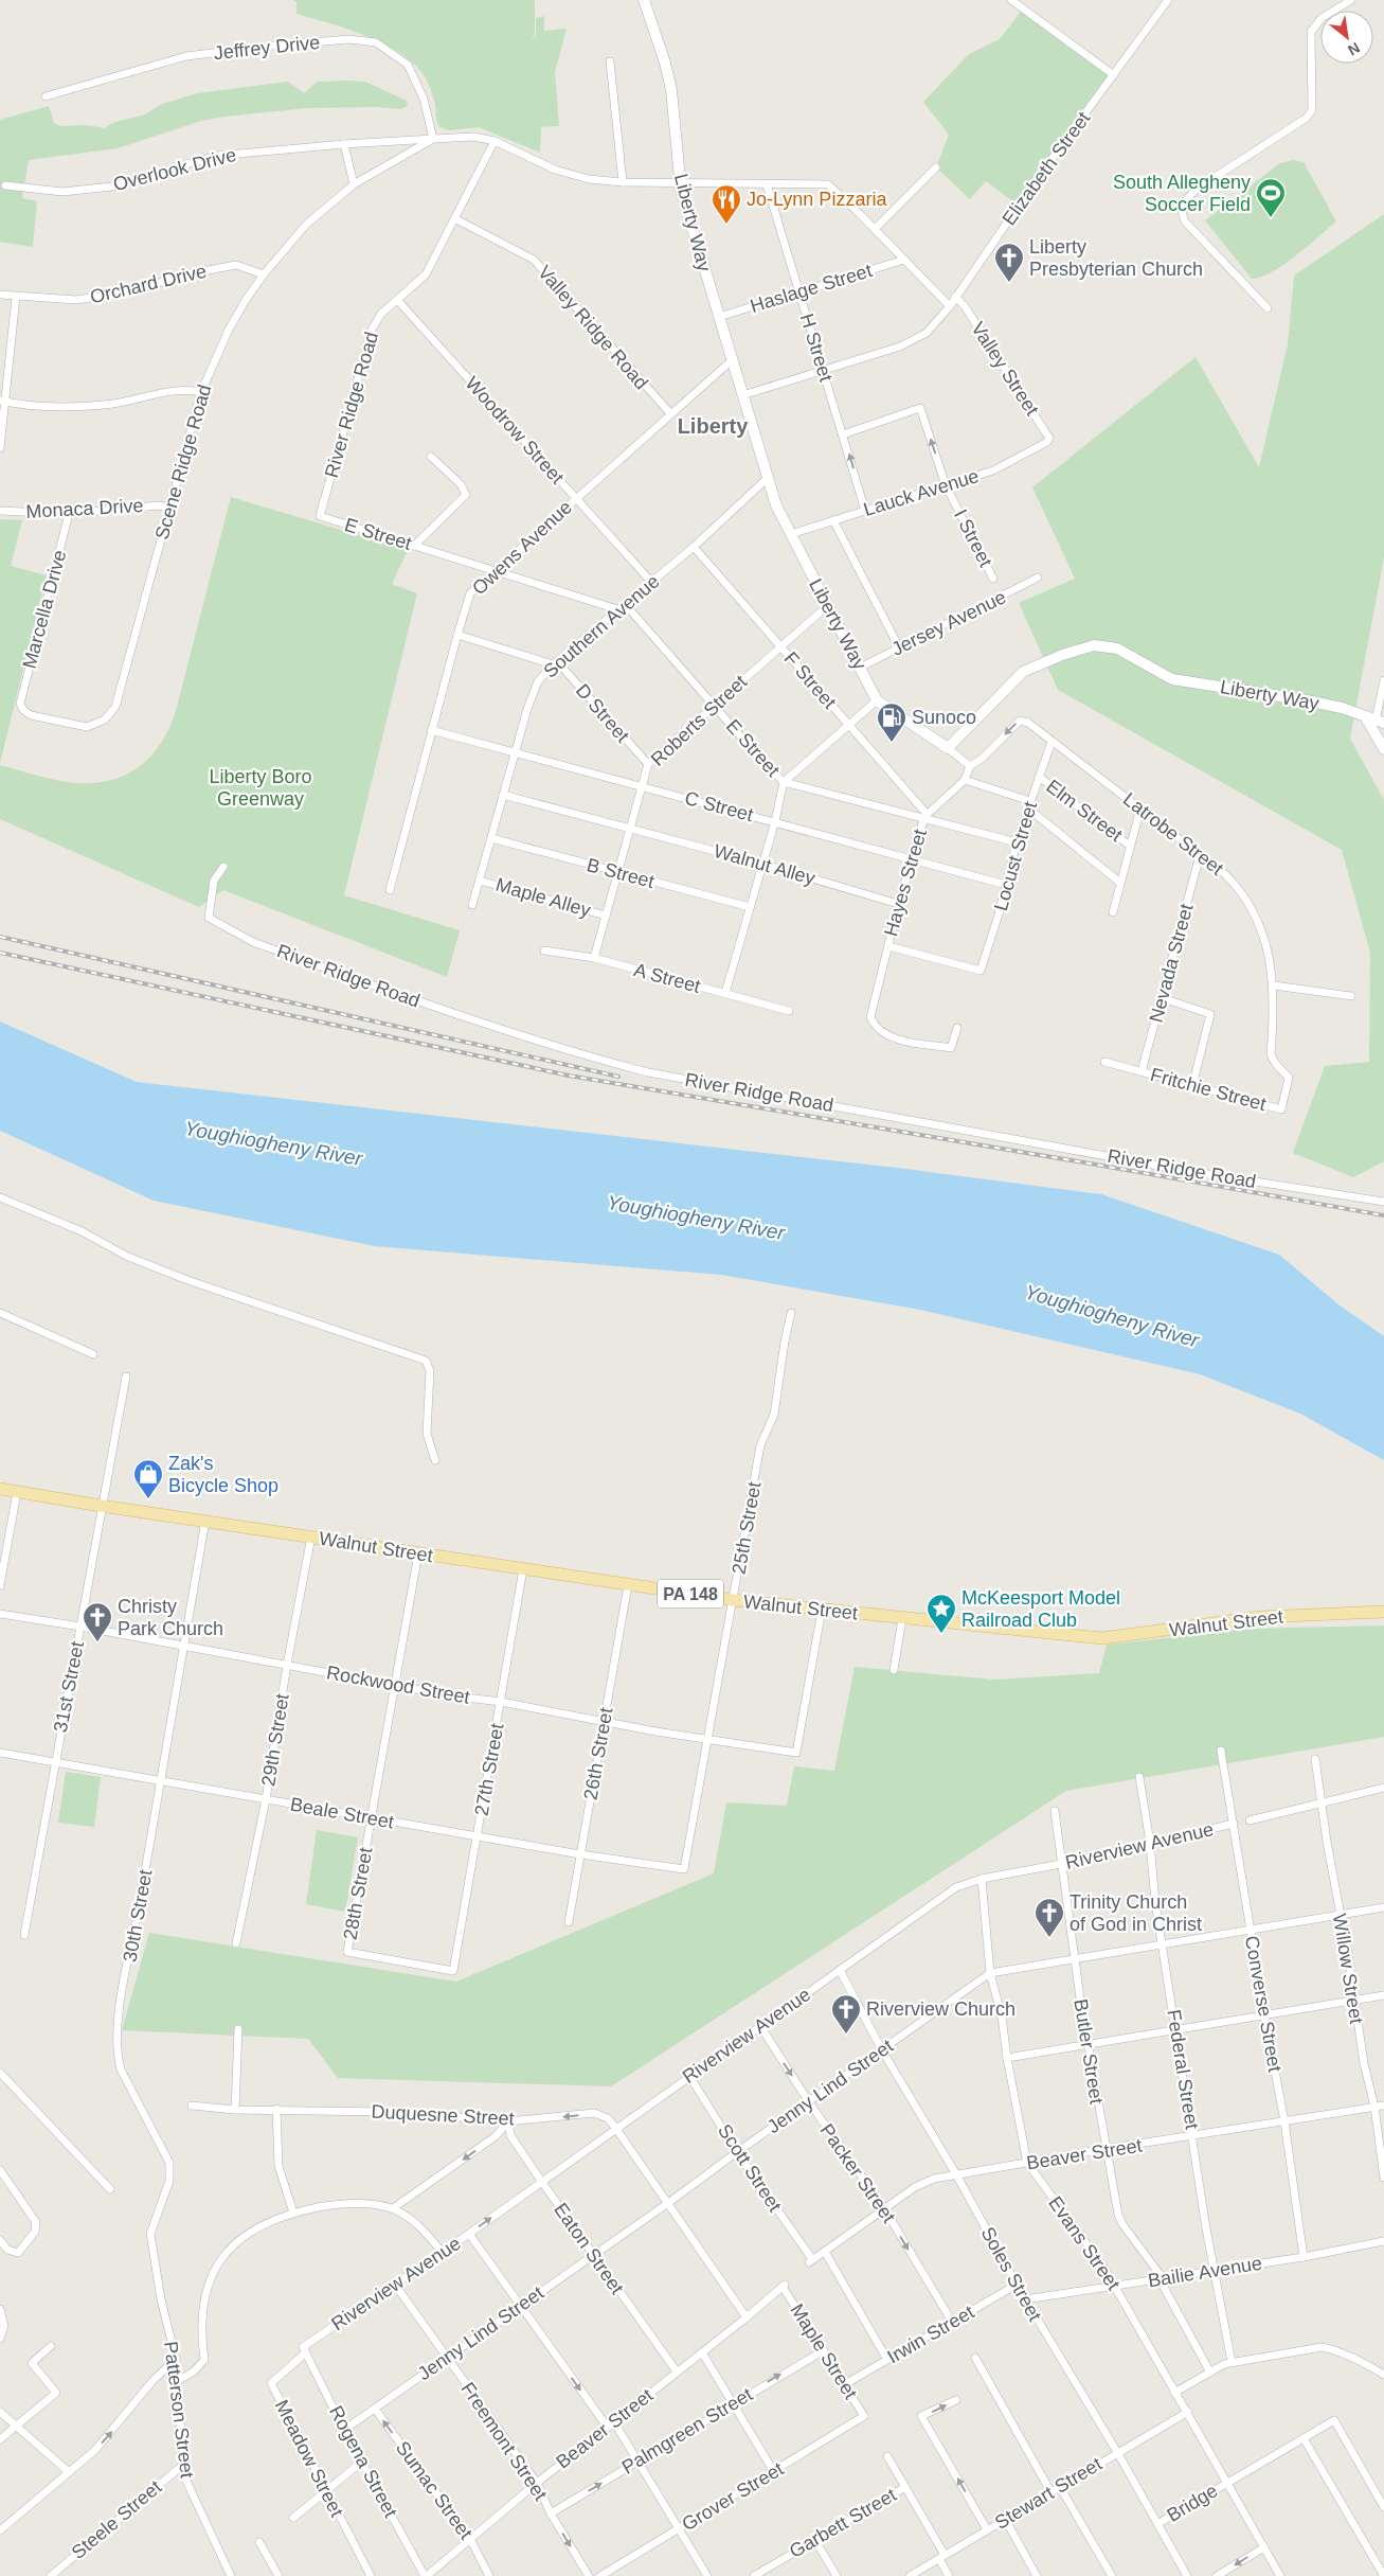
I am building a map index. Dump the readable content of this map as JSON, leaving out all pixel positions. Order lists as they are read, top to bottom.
{
  "streets": {
    "main road": ["Walnut Street", "PA 148"],
    "street": [
      "Jeffrey Drive",
      "Elizabeth Street",
      "Overlook Drive",
      "Liberty Way",
      "Orchard Drive",
      "Haslage Street",
      "Valley Ridge Road",
      "H Street",
      "Valley Street",
      "River Ridge Road",
      "Woodrow Street",
      "Scene Ridge Road",
      "Lauck Avenue",
      "Monaca Drive",
      "E Street",
      "I Street",
      "Owens Avenue",
      "Marcella Drive",
      "Jersey Avenue",
      "Southern Avenue",
      "F Street",
      "D Street",
      "Roberts Street",
      "C Street",
      "Elm Street",
      "Latrobe Street",
      "Locust Street",
      "Walnut Alley",
      "B Street",
      "Hayes Street",
      "Maple Alley",
      "Nevada Street",
      "A Street",
      "Fritchie Street",
      "25th Street",
      "Rockwood Street",
      "31st Street",
      "29th Street",
      "26th Street",
      "27th Street",
      "Beale Street",
      "Riverview Avenue",
      "28th Street",
      "30th Street",
      "Willow Street",
      "Converse Street",
      "Butler Street",
      "Federal Street",
      "Jenny Lind Street",
      "Duquesne Street",
      "Beaver Street",
      "Scott Street",
      "Packer Street",
      "Evans Street",
      "Eaton Street",
      "Bailie Avenue",
      "Soles Street",
      "Irwin Street",
      "Maple Street",
      "Patterson Street",
      "Palmgreen Street",
      "Freemont Street",
      "Meadow Street",
      "Rogena Street",
      "Sumac Street",
      "Stewart Street",
      "Grover Street",
      "Bridge",
      "Steele Street",
      "Garbett Street"
    ]
  },
  "crossings": [
    ["Jeffrey Drive", "Overlook Drive"],
    ["Jeffrey Drive", "Scene Ridge Road"],
    ["Elizabeth Street", "Liberty Way"],
    ["Elizabeth Street", "H Street"],
    ["Elizabeth Street", "Valley Street"],
    ["Overlook Drive", "Scene Ridge Road"],
    ["Liberty Way", "Haslage Street"],
    ["Liberty Way", "Scene Ridge Road"],
    ["Liberty Way", "Lauck Avenue"],
    ["Liberty Way", "Owens Avenue"],
    ["Liberty Way", "Jersey Avenue"],
    ["Liberty Way", "Southern Avenue"],
    ["Liberty Way", "Roberts Street"],
    ["Orchard Drive", "Scene Ridge Road"],
    ["Haslage Street", "H Street"],
    ["Valley Ridge Road", "River Ridge Road"],
    ["Valley Ridge Road", "Owens Avenue"],
    ["H Street", "Scene Ridge Road"],
    ["H Street", "Lauck Avenue"],
    ["H Street", "I Street"],
    ["Valley Street", "Lauck Avenue"],
    ["River Ridge Road", "Woodrow Street"],
    ["River Ridge Road", "Scene Ridge Road"],
    ["River Ridge Road", "E Street"],
    ["Woodrow Street", "Owens Avenue"],
    ["Woodrow Street", "Southern Avenue"],
    ["Scene Ridge Road", "Monaca Drive"],
    ["Scene Ridge Road", "Marcella Drive"],
    ["Lauck Avenue", "I Street"],
    ["Monaca Drive", "Marcella Drive"],
    ["E Street", "Owens Avenue"],
    ["E Street", "Southern Avenue"],
    ["E Street", "F Street"],
    ["E Street", "Roberts Street"],
    ["E Street", "Locust Street"],
    ["E Street", "Hayes Street"],
    ["Owens Avenue", "C Street"],
    ["Southern Avenue", "F Street"],
    ["Southern Avenue", "D Street"],
    ["Southern Avenue", "C Street"],
    ["Southern Avenue", "B Street"],
    ["Southern Avenue", "Maple Alley"],
    ["F Street", "Roberts Street"],
    ["F Street", "Hayes Street"],
    ["D Street", "Roberts Street"],
    ["Roberts Street", "C Street"],
    ["Roberts Street", "Walnut Alley"],
    ["Roberts Street", "B Street"],
    ["Roberts Street", "Maple Alley"],
    ["Roberts Street", "A Street"],
    ["C Street", "Locust Street"],
    ["C Street", "Hayes Street"],
    ["Elm Street", "Locust Street"],
    ["Elm Street", "Hayes Street"],
    ["Latrobe Street", "Locust Street"],
    ["Latrobe Street", "Hayes Street"],
    ["Latrobe Street", "Nevada Street"],
    ["Latrobe Street", "Fritchie Street"],
    ["Locust Street", "Hayes Street"],
    ["Walnut Alley", "Hayes Street"],
    ["Nevada Street", "Fritchie Street"],
    ["25th Street", "Walnut Street"],
    ["25th Street", "Rockwood Street"],
    ["25th Street", "Beale Street"],
    ["Walnut Street", "Rockwood Street"],
    ["Walnut Street", "31st Street"],
    ["Walnut Street", "29th Street"],
    ["Walnut Street", "26th Street"],
    ["Walnut Street", "27th Street"],
    ["Walnut Street", "28th Street"],
    ["Walnut Street", "30th Street"],
    ["Rockwood Street", "31st Street"],
    ["Rockwood Street", "29th Street"],
    ["Rockwood Street", "26th Street"],
    ["Rockwood Street", "27th Street"],
    ["Rockwood Street", "28th Street"],
    ["Rockwood Street", "30th Street"],
    ["31st Street", "Beale Street"],
    ["29th Street", "Beale Street"],
    ["26th Street", "Beale Street"],
    ["27th Street", "Beale Street"],
    ["27th Street", "28th Street"],
    ["Beale Street", "28th Street"],
    ["Beale Street", "30th Street"],
    ["Riverview Avenue", "Converse Street"],
    ["Riverview Avenue", "Butler Street"],
    ["Riverview Avenue", "Federal Street"],
    ["Riverview Avenue", "Duquesne Street"],
    ["Riverview Avenue", "Scott Street"],
    ["Riverview Avenue", "Packer Street"],
    ["Riverview Avenue", "Evans Street"],
    ["Riverview Avenue", "Eaton Street"],
    ["Riverview Avenue", "Soles Street"],
    ["Riverview Avenue", "Freemont Street"],
    ["Riverview Avenue", "Meadow Street"],
    ["Riverview Avenue", "Rogena Street"],
    ["30th Street", "Patterson Street"],
    ["Willow Street", "Jenny Lind Street"],
    ["Willow Street", "Beaver Street"],
    ["Converse Street", "Jenny Lind Street"],
    ["Converse Street", "Beaver Street"],
    ["Converse Street", "Bailie Avenue"],
    ["Butler Street", "Jenny Lind Street"],
    ["Butler Street", "Beaver Street"],
    ["Butler Street", "Bailie Avenue"],
    ["Federal Street", "Jenny Lind Street"],
    ["Federal Street", "Beaver Street"],
    ["Federal Street", "Bailie Avenue"],
    ["Jenny Lind Street", "Duquesne Street"],
    ["Jenny Lind Street", "Scott Street"],
    ["Jenny Lind Street", "Packer Street"],
    ["Jenny Lind Street", "Evans Street"],
    ["Jenny Lind Street", "Eaton Street"],
    ["Jenny Lind Street", "Soles Street"],
    ["Jenny Lind Street", "Freemont Street"],
    ["Jenny Lind Street", "Rogena Street"],
    ["Jenny Lind Street", "Sumac Street"],
    ["Duquesne Street", "Beaver Street"],
    ["Duquesne Street", "Eaton Street"],
    ["Beaver Street", "Scott Street"],
    ["Beaver Street", "Packer Street"],
    ["Beaver Street", "Evans Street"],
    ["Beaver Street", "Eaton Street"],
    ["Beaver Street", "Soles Street"],
    ["Beaver Street", "Maple Street"],
    ["Beaver Street", "Freemont Street"],
    ["Beaver Street", "Rogena Street"],
    ["Beaver Street", "Sumac Street"],
    ["Packer Street", "Irwin Street"],
    ["Evans Street", "Bailie Avenue"],
    ["Evans Street", "Stewart Street"],
    ["Evans Street", "Bridge"],
    ["Bailie Avenue", "Soles Street"],
    ["Soles Street", "Irwin Street"],
    ["Soles Street", "Stewart Street"],
    ["Soles Street", "Bridge"],
    ["Irwin Street", "Maple Street"],
    ["Maple Street", "Palmgreen Street"],
    ["Maple Street", "Grover Street"],
    ["Patterson Street", "Steele Street"],
    ["Palmgreen Street", "Freemont Street"],
    ["Meadow Street", "Rogena Street"]
  ],
  "one_way": ["Packer Street", "Palmgreen Street", "Sumac Street"],
  "districts": ["Liberty"],
  "water": ["Youghiogheny River"],
  "parks": ["Liberty Boro Greenway"],
  "places": {
    "sports": ["South Allegheny Soccer Field"],
    "restaurant": ["Jo-Lynn Pizzaria"],
    "church": [
      "Liberty Presbyterian Church",
      "Christy Park Church",
      "Trinity Church of God in Christ",
      "Riverview Church"
    ],
    "fuel station": ["Sunoco"],
    "shop": ["Zak's Bicycle Shop"],
    "place": ["McKeesport Model Railroad Club"]
  },
  "north": "bottom right"
}
